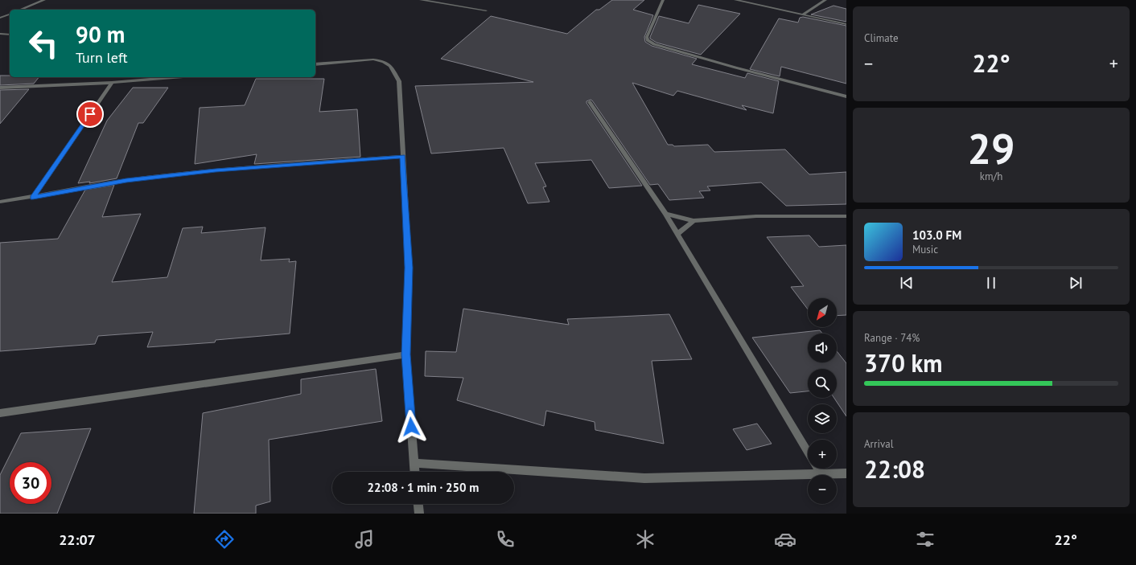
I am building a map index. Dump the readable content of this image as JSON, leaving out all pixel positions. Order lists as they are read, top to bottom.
{
  "north": "bottom left",
  "page": {
    "tile": [
      "Climate",
      ["29", "km/h"],
      ["Range · 74%", "370 km"],
      ["Arrival", "22:08"]
    ],
    "turn": ["90 m", "Turn left"],
    "heat": ["−", "22°", "+"],
    "song": ["103.0 FM", "Music"],
    "map_buttons": ["+", "−"],
    "limit": "30",
    "trip": "22:08 · 1 min · 250 m",
    "tabs": ["22:07", "22°"]
  }
}
